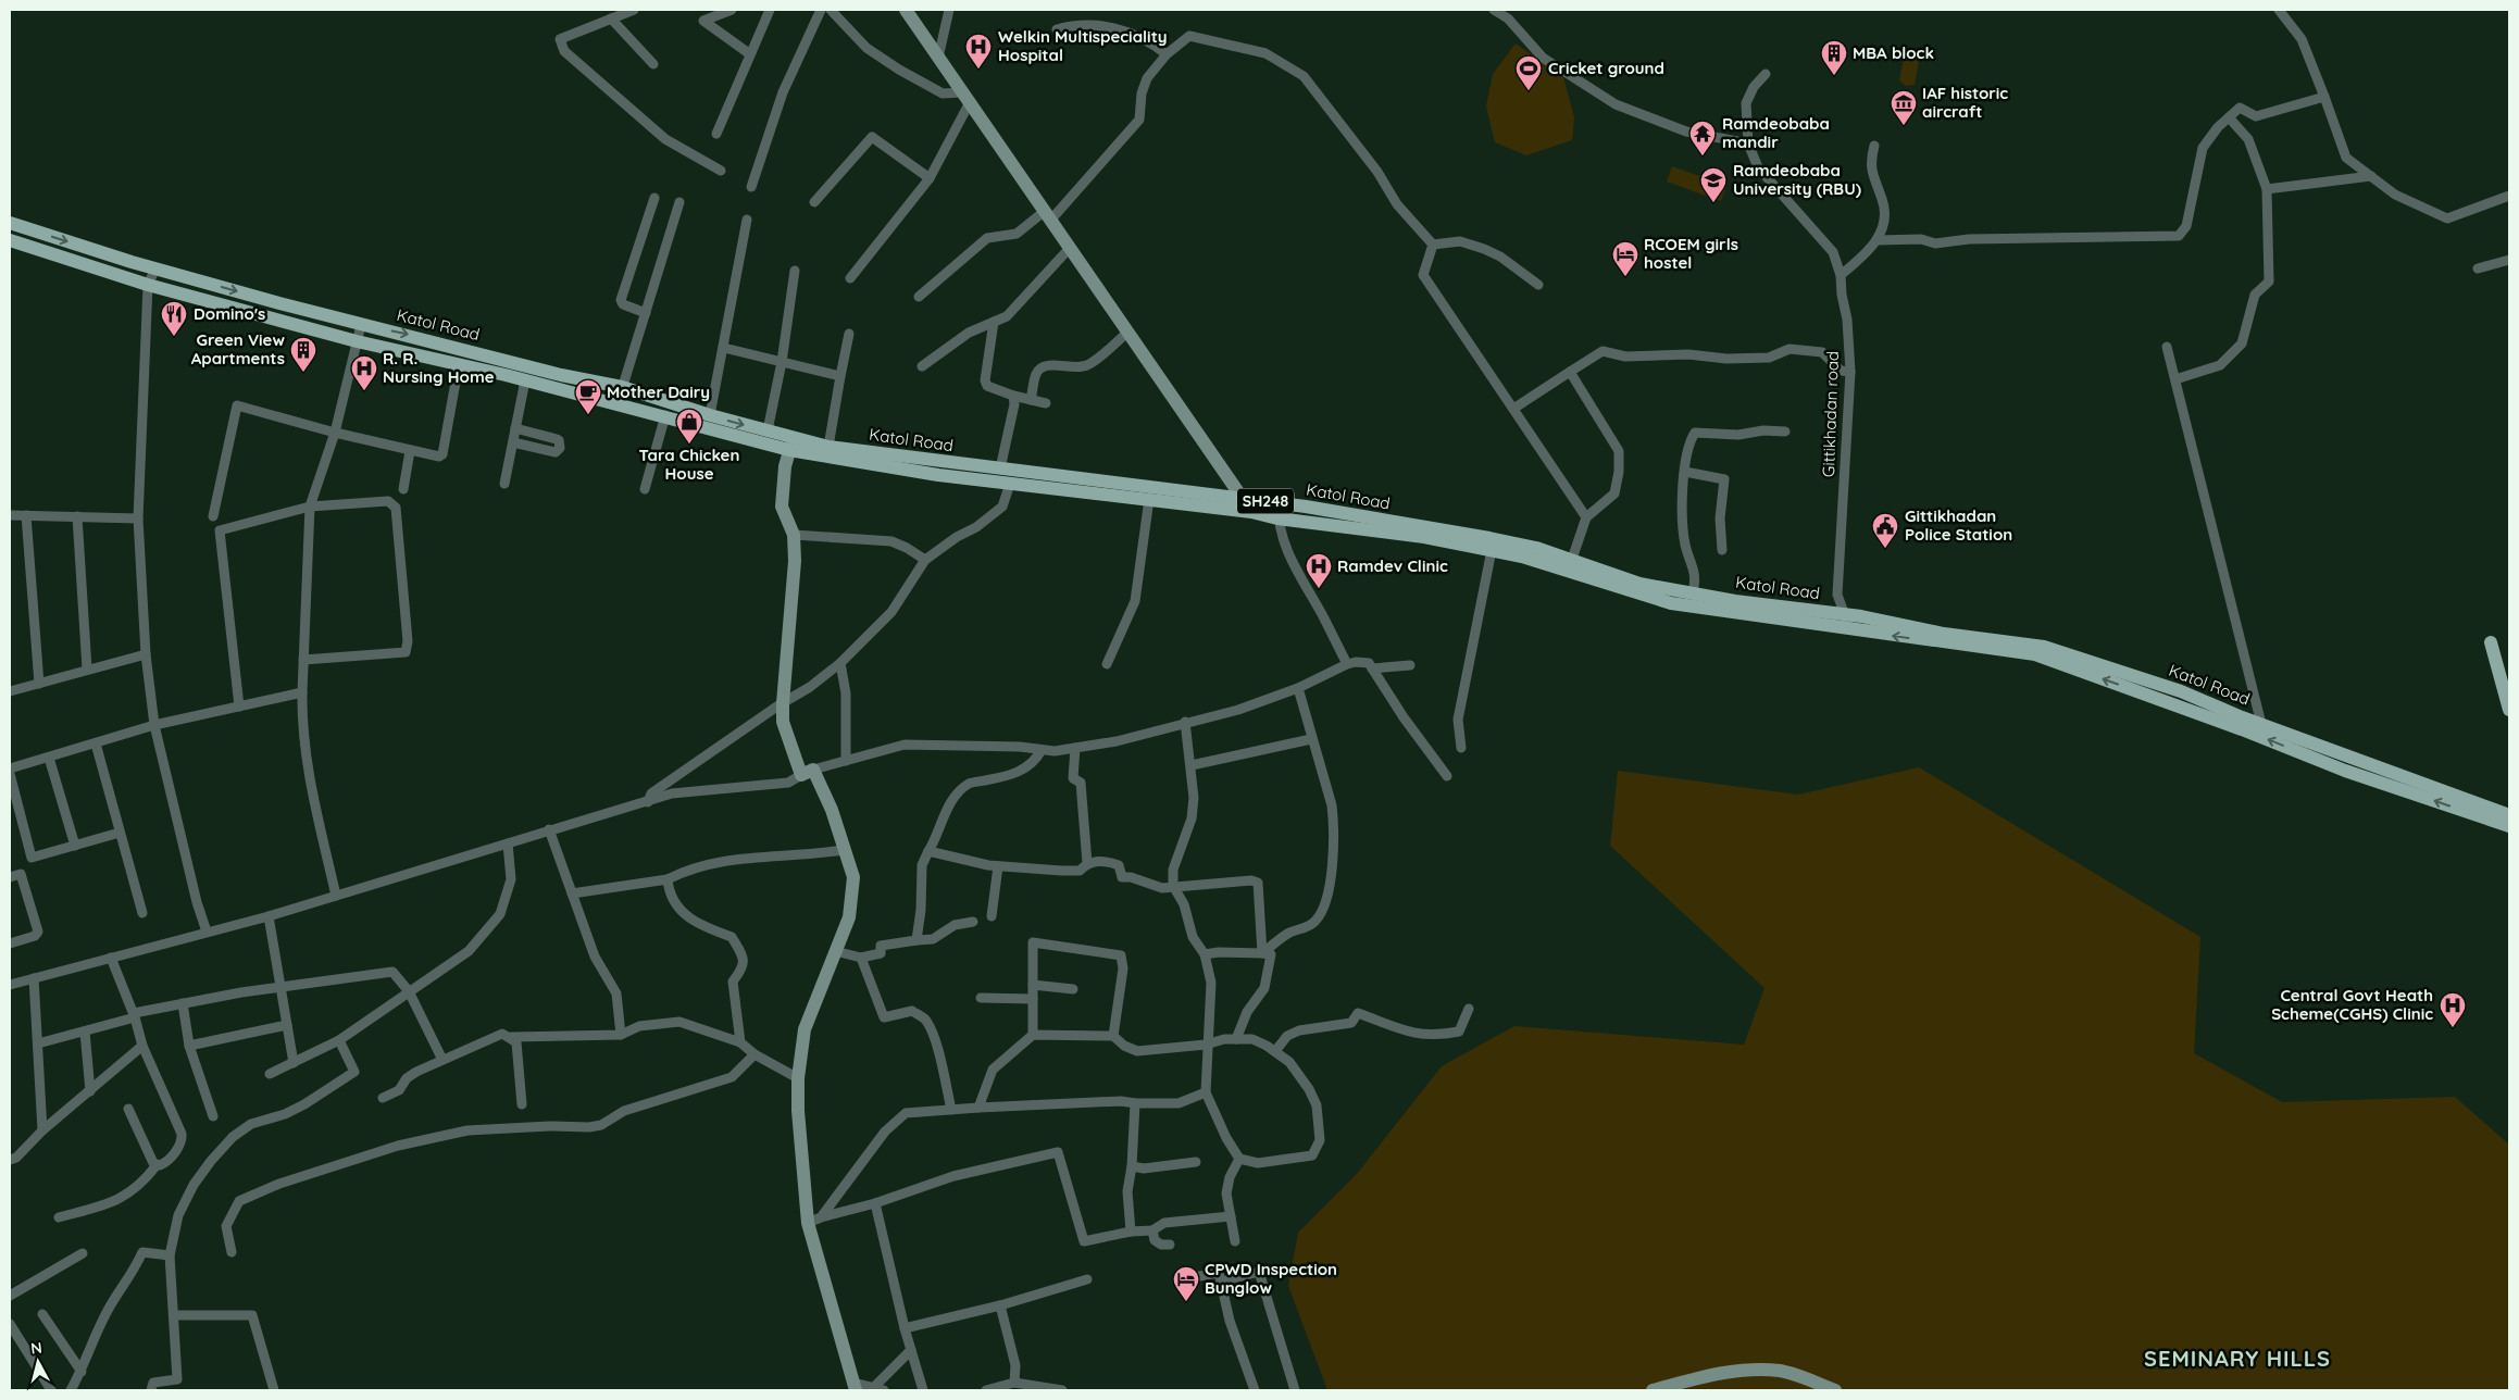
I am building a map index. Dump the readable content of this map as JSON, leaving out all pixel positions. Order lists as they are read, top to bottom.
{
  "streets": {
    "main road": ["Katol Road", "SH248"],
    "street": ["Gittikhadan road"]
  },
  "crossings": [
    ["Katol Road", "Gittikhadan road"]
  ],
  "districts": ["SEMINARY HILLS"],
  "places": {
    "hospital": [
      "Welkin Multispeciality Hospital",
      "R. R. Nursing Home",
      "Ramdev Clinic",
      "Central Govt Heath Scheme(CGHS) Clinic"
    ],
    "building": ["MBA block", "Green View Apartments"],
    "sports": ["Cricket ground"],
    "museum": ["IAF historic aircraft"],
    "temple": ["Ramdeobaba mandir"],
    "school or university": ["Ramdeobaba University (RBU)"],
    "hotel": ["RCOEM girls hostel", "CPWD Inspection Bunglow"],
    "restaurant": ["Domino's"],
    "cafe": ["Mother Dairy"],
    "shop": ["Tara Chicken House"],
    "public building": ["Gittikhadan Police Station"]
  },
  "north": "top"
}
